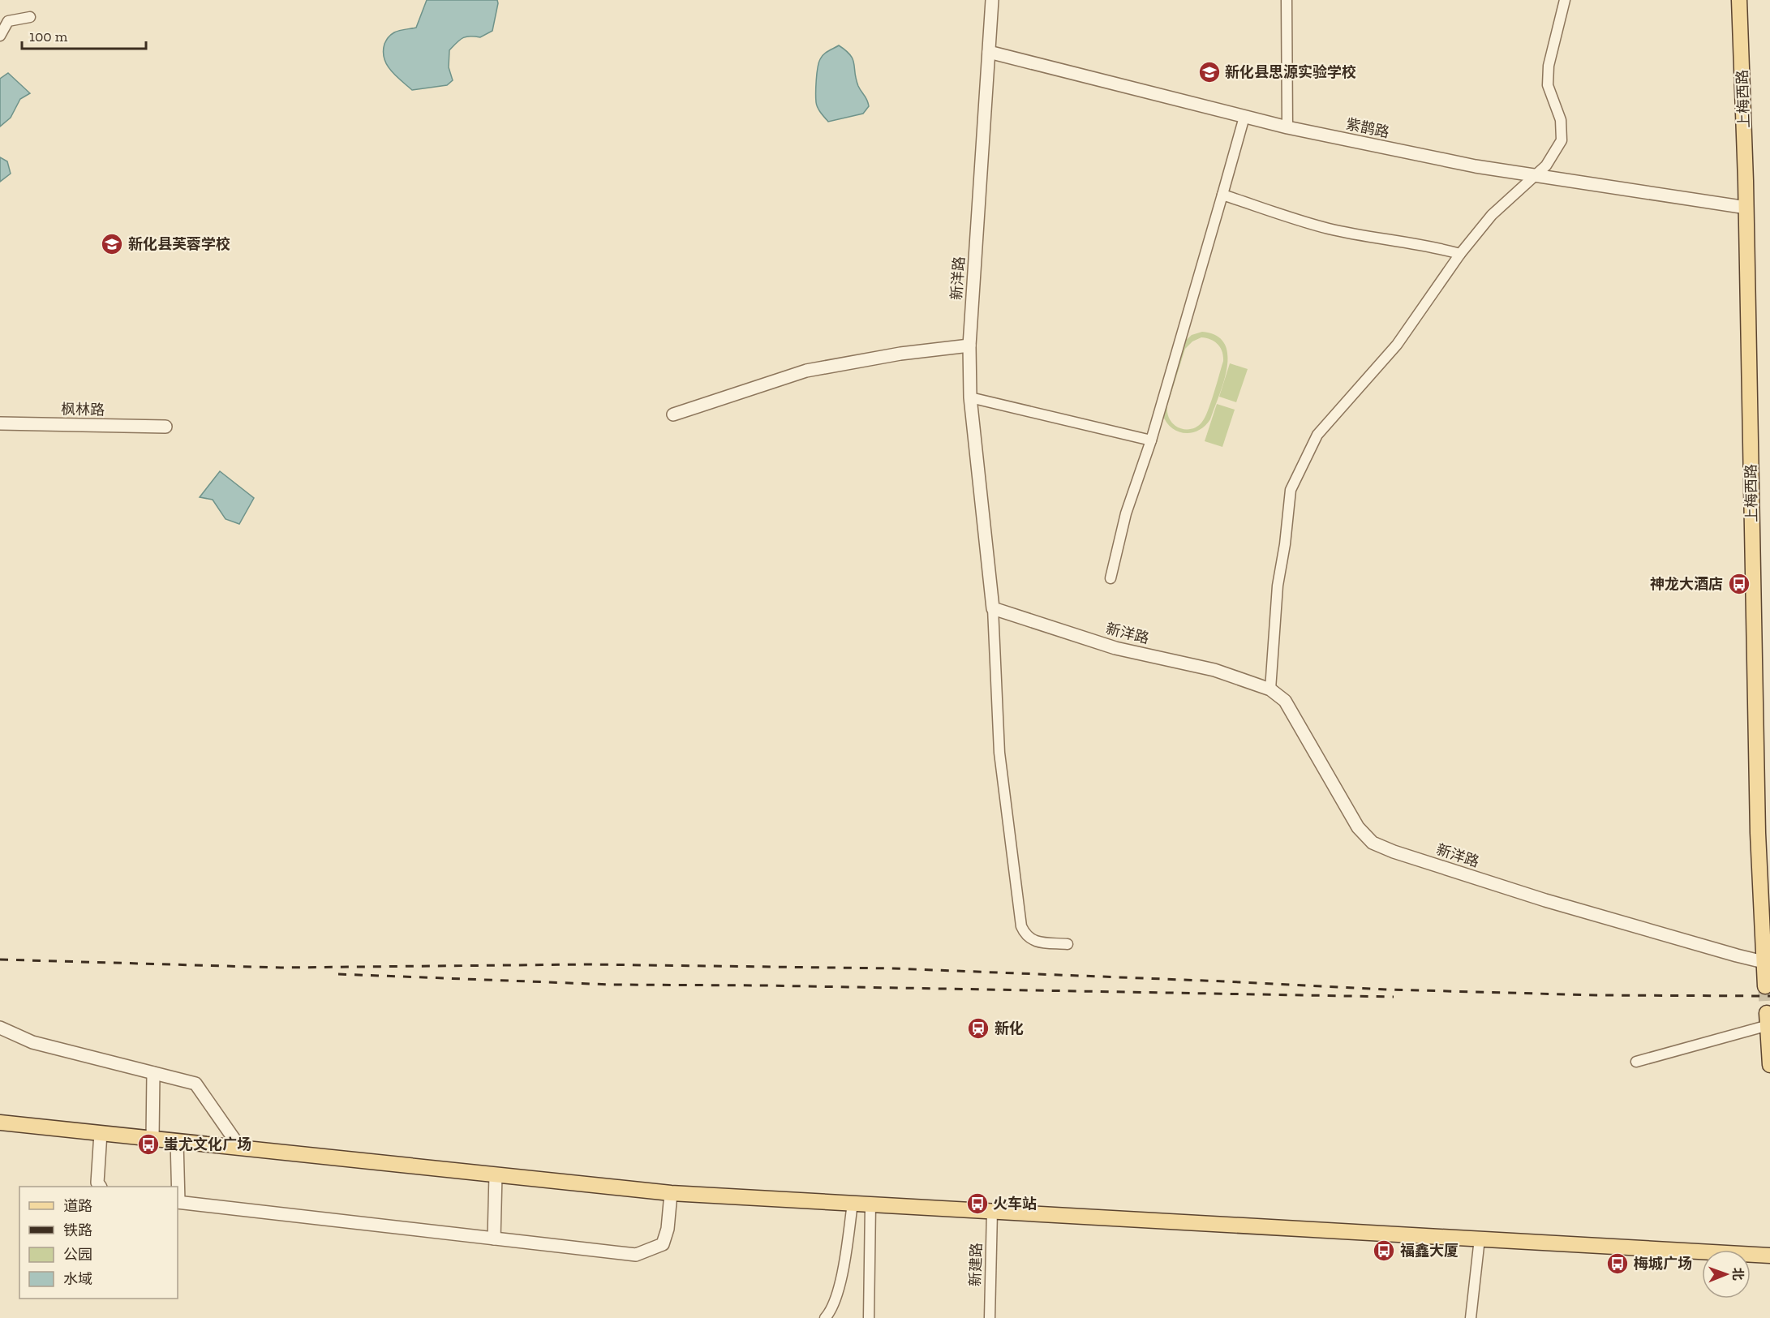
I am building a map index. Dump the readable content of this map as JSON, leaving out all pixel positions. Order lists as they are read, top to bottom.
{
  "streets": {
    "main road": ["上梅西路"],
    "street": [
      "紫鹊路",
      "新洋路",
      "枫林路",
      "新建路"
    ]
  },
  "crossings": [
    ["上梅西路", "紫鹊路"],
    ["上梅西路", "新洋路"],
    ["紫鹊路", "新洋路"]
  ],
  "places": {
    "school or university": ["新化县思源实验学校", "新化县芙蓉学校"],
    "bus stop": [
      "神龙大酒店",
      "蚩尤文化广场",
      "火车站",
      "福鑫大厦",
      "梅城广场"
    ],
    "station": ["新化"]
  },
  "legend": [
    "道路",
    "铁路",
    "公园",
    "水域"
  ],
  "scale_bar": "100 m",
  "north": "right"
}
